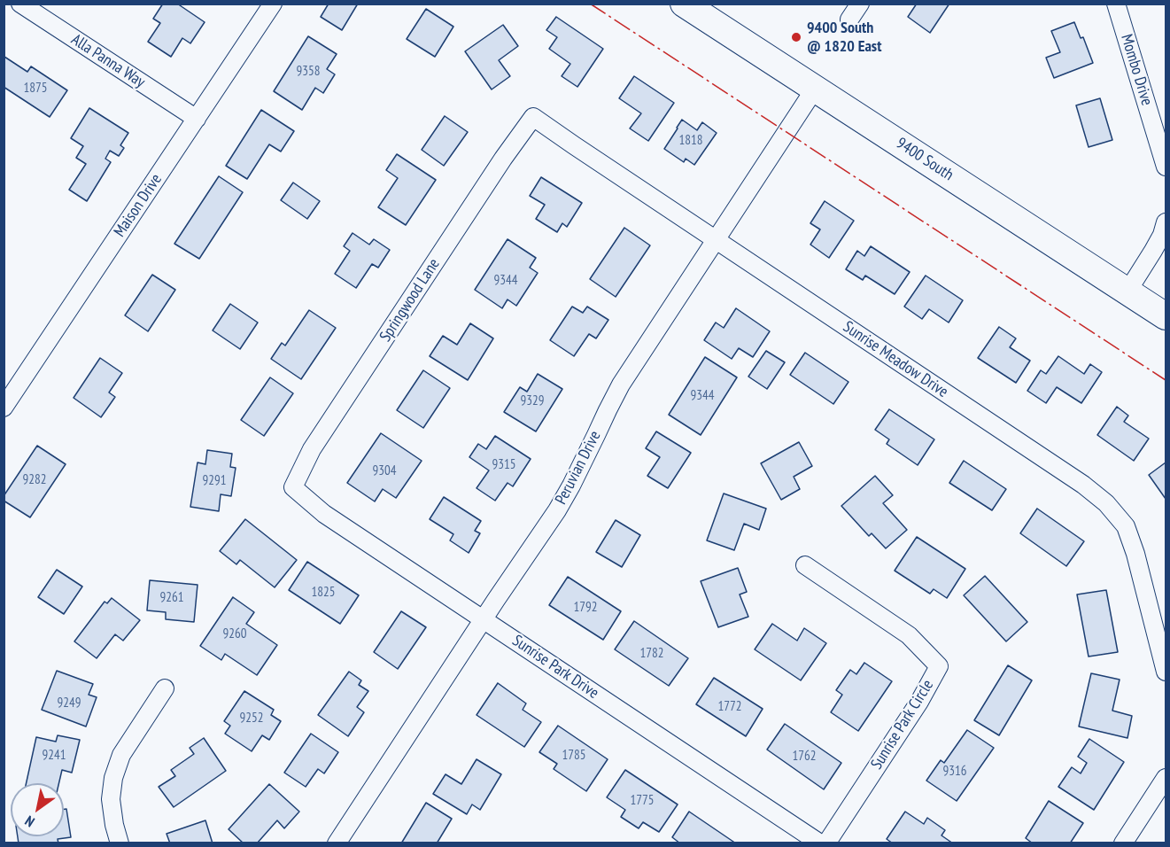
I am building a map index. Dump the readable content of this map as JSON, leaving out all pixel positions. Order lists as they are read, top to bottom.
{
  "streets": {
    "main road": ["9400 South"],
    "street": [
      "Alla Panna Way",
      "Mombo Drive",
      "Maison Drive",
      "Springwood Lane",
      "Sunrise Meadow Drive",
      "Peruvian Drive",
      "Sunrise Park Drive",
      "Sunrise Park Circle"
    ]
  },
  "crossings": [
    ["Alla Panna Way", "Maison Drive"],
    ["9400 South", "Peruvian Drive"],
    ["Springwood Lane", "Sunrise Meadow Drive"],
    ["Springwood Lane", "Sunrise Park Drive"],
    ["Sunrise Meadow Drive", "Peruvian Drive"],
    ["Peruvian Drive", "Sunrise Park Drive"]
  ],
  "places": ["9400 South @ 1820 East"],
  "house_numbers": [
    "9358",
    "1875",
    "1818",
    "9344",
    "9344",
    "9329",
    "9315",
    "9304",
    "9282",
    "9291",
    "1825",
    "9261",
    "1792",
    "9260",
    "1782",
    "9249",
    "1772",
    "9252",
    "9241",
    "1785",
    "1762",
    "9316",
    "1775"
  ],
  "north": "bottom left"
}
